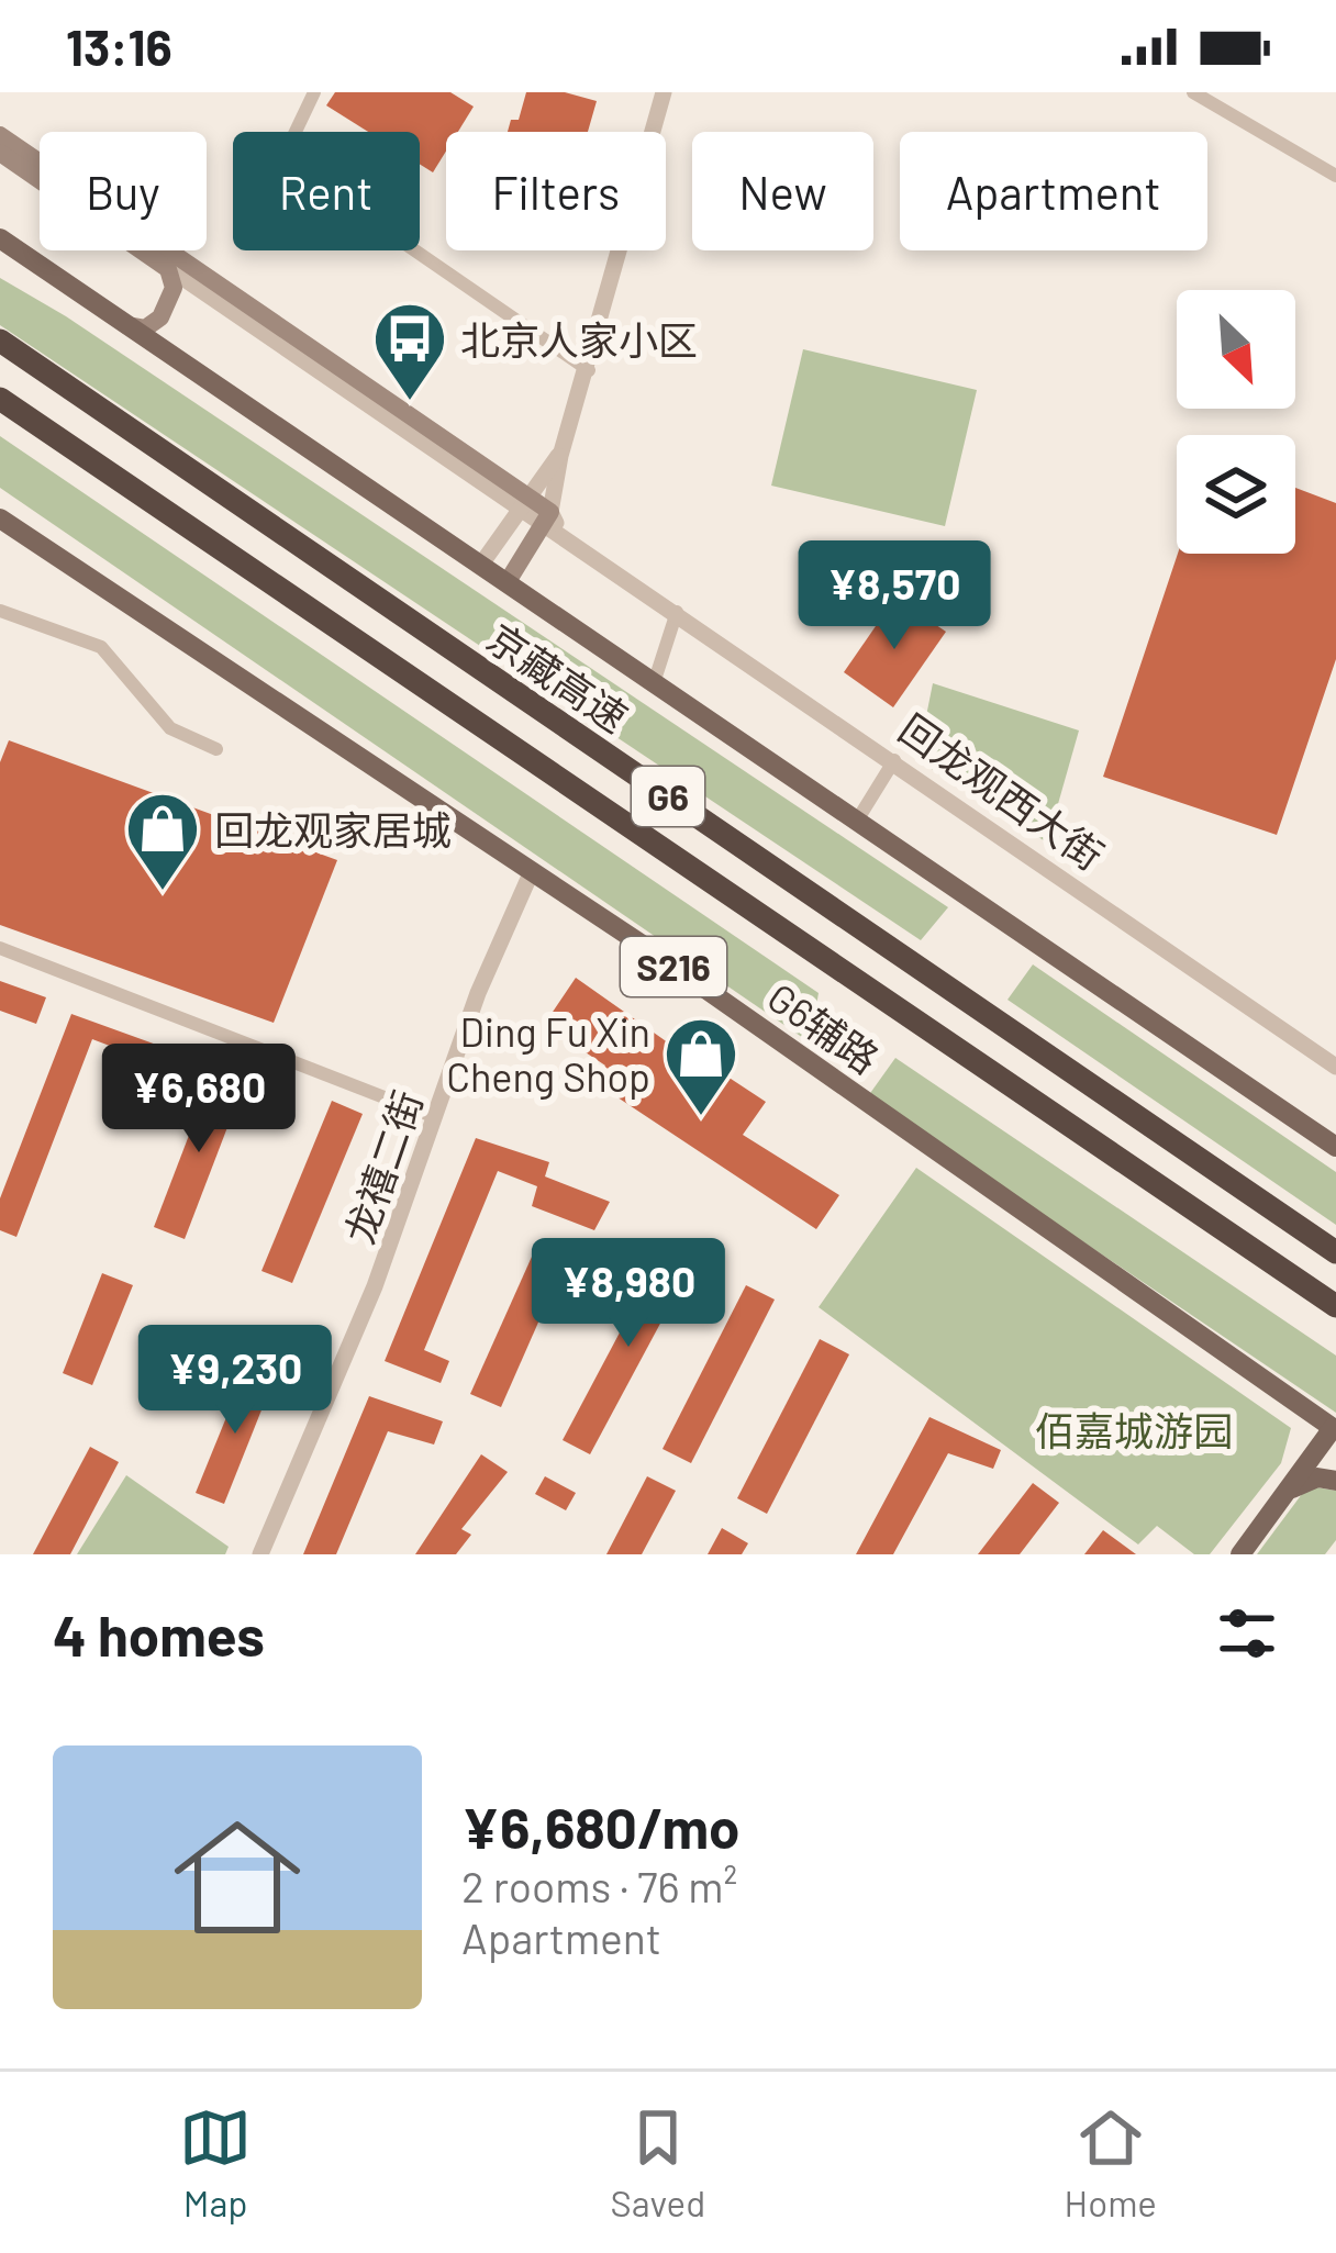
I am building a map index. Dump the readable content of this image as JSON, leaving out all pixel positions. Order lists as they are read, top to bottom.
{
  "streets": {
    "highway": ["京藏高速", "G6"],
    "main road": ["回龙观西大街", "S216", "G6辅路"],
    "street": ["龙禧二街"]
  },
  "crossings": [
    ["G6辅路", "龙禧二街"]
  ],
  "parks": ["佰嘉城游园"],
  "places": {
    "bus stop": ["北京人家小区"],
    "shop": ["回龙观家居城", "Ding Fu Xin Cheng Shop"]
  },
  "north": "bottom right",
  "page": {
    "status": "13:16",
    "chip": [
      "Buy",
      "Rent",
      "Filters",
      "New",
      "Apartment"
    ],
    "price": [
      "¥8,570",
      "¥6,680",
      "¥8,980",
      "¥9,230"
    ],
    "heading": "4 homes",
    "list": [
      {
        "name": "¥6,680/mo",
        "note": "2 rooms · 76 m² · Apartment"
      }
    ],
    "tabs": ["Map", "Saved", "Home"]
  }
}
